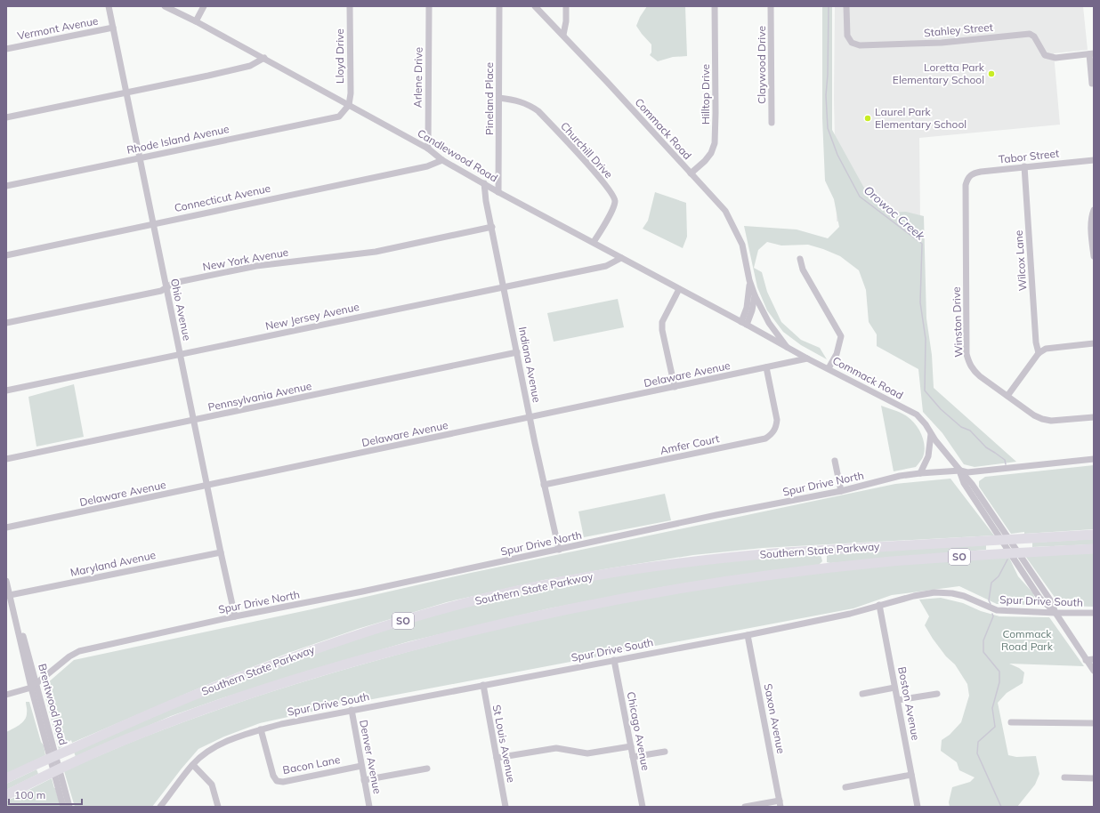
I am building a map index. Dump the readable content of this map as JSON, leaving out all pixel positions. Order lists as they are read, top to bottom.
{
  "streets": {
    "highway": ["Southern State Parkway", "SO"],
    "street": [
      "Vermont Avenue",
      "Stahley Street",
      "Lloyd Drive",
      "Claywood Drive",
      "Arlene Drive",
      "Hilltop Drive",
      "Pineland Place",
      "Commack Road",
      "Rhode Island Avenue",
      "Churchill Drive",
      "Candlewood Road",
      "Tabor Street",
      "Connecticut Avenue",
      "New York Avenue",
      "Wilcox Lane",
      "Ohio Avenue",
      "New Jersey Avenue",
      "Winston Drive",
      "Indiana Avenue",
      "Delaware Avenue",
      "Pennsylvania Avenue",
      "Amfer Court",
      "Spur Drive North",
      "Maryland Avenue",
      "Spur Drive South",
      "Boston Avenue",
      "Brentwood Road",
      "Saxon Avenue",
      "Chicago Avenue",
      "St Louis Avenue",
      "Denver Avenue",
      "Bacon Lane"
    ]
  },
  "crossings": [
    ["Vermont Avenue", "Ohio Avenue"],
    ["Lloyd Drive", "Rhode Island Avenue"],
    ["Lloyd Drive", "Candlewood Road"],
    ["Arlene Drive", "Candlewood Road"],
    ["Hilltop Drive", "Commack Road"],
    ["Pineland Place", "Churchill Drive"],
    ["Pineland Place", "Candlewood Road"],
    ["Commack Road", "Candlewood Road"],
    ["Commack Road", "Delaware Avenue"],
    ["Commack Road", "Spur Drive North"],
    ["Commack Road", "Spur Drive South"],
    ["Rhode Island Avenue", "Candlewood Road"],
    ["Rhode Island Avenue", "Ohio Avenue"],
    ["Churchill Drive", "Candlewood Road"],
    ["Candlewood Road", "Connecticut Avenue"],
    ["Candlewood Road", "New Jersey Avenue"],
    ["Candlewood Road", "Indiana Avenue"],
    ["Tabor Street", "Wilcox Lane"],
    ["Tabor Street", "Winston Drive"],
    ["Connecticut Avenue", "Ohio Avenue"],
    ["New York Avenue", "Ohio Avenue"],
    ["New York Avenue", "Indiana Avenue"],
    ["Ohio Avenue", "New Jersey Avenue"],
    ["Ohio Avenue", "Delaware Avenue"],
    ["Ohio Avenue", "Pennsylvania Avenue"],
    ["Ohio Avenue", "Spur Drive North"],
    ["Ohio Avenue", "Maryland Avenue"],
    ["New Jersey Avenue", "Indiana Avenue"],
    ["Indiana Avenue", "Delaware Avenue"],
    ["Indiana Avenue", "Pennsylvania Avenue"],
    ["Indiana Avenue", "Amfer Court"],
    ["Indiana Avenue", "Spur Drive North"],
    ["Delaware Avenue", "Amfer Court"],
    ["Spur Drive North", "Brentwood Road"],
    ["Maryland Avenue", "Brentwood Road"],
    ["Spur Drive South", "Boston Avenue"],
    ["Spur Drive South", "Saxon Avenue"],
    ["Spur Drive South", "Chicago Avenue"],
    ["Spur Drive South", "St Louis Avenue"],
    ["Spur Drive South", "Denver Avenue"],
    ["Spur Drive South", "Bacon Lane"],
    ["Denver Avenue", "Bacon Lane"]
  ],
  "water": ["Orowoc Creek"],
  "parks": ["Commack Road Park"],
  "places": ["Loretta Park Elementary School", "Laurel Park Elementary School"],
  "scale_bar": "100 m"
}
